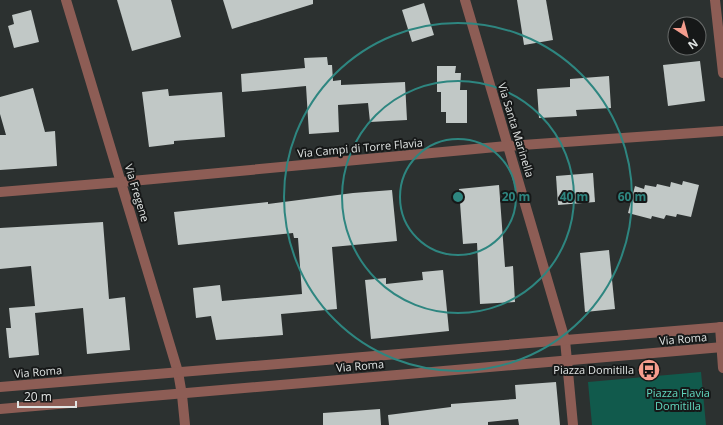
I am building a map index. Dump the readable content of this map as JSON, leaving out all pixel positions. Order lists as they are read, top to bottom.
{
  "streets": {
    "street": [
      "Via Santa Marinella",
      "Via Campi di Torre Flavia",
      "Via Fregene",
      "Via Roma"
    ]
  },
  "crossings": [
    ["Via Santa Marinella", "Via Campi di Torre Flavia"],
    ["Via Santa Marinella", "Via Roma"],
    ["Via Campi di Torre Flavia", "Via Fregene"],
    ["Via Fregene", "Via Roma"]
  ],
  "parks": ["Piazza Flavia Domitilla"],
  "places": {
    "bus stop": ["Piazza Domitilla"]
  },
  "scale_bar": "20 m",
  "north": "bottom right",
  "rings": ["20 m", "40 m", "60 m"]
}
